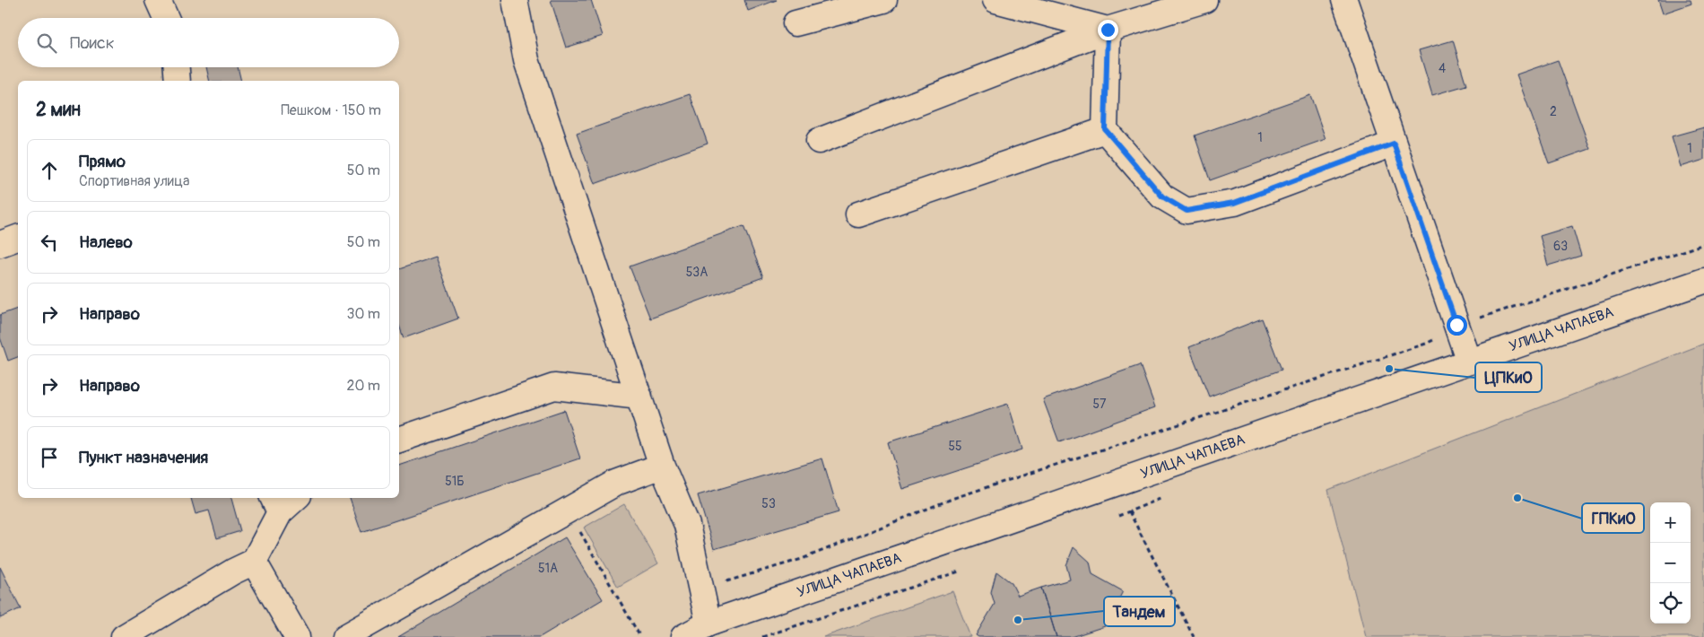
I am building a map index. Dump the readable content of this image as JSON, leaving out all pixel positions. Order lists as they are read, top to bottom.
{
  "streets": {
    "main road": ["УЛИЦА ЧАПАЕВА"]
  },
  "places": ["ЦПКиО", "ГПКиО", "Тандем"],
  "house_numbers": [
    "4",
    "2",
    "1",
    "1",
    "63",
    "53А",
    "57",
    "55",
    "51Б",
    "53",
    "51А"
  ],
  "page": {
    "search": "Поиск",
    "heading": ["2 мин", "Пешком · 150 m"],
    "list": [
      ["Прямо", "Спортивная улица", "50 m"],
      ["Налево", "50 m"],
      ["Направо", "30 m"],
      ["Направо", "20 m"],
      "Пункт назначения"
    ],
    "map_buttons": ["+", "−"]
  }
}
